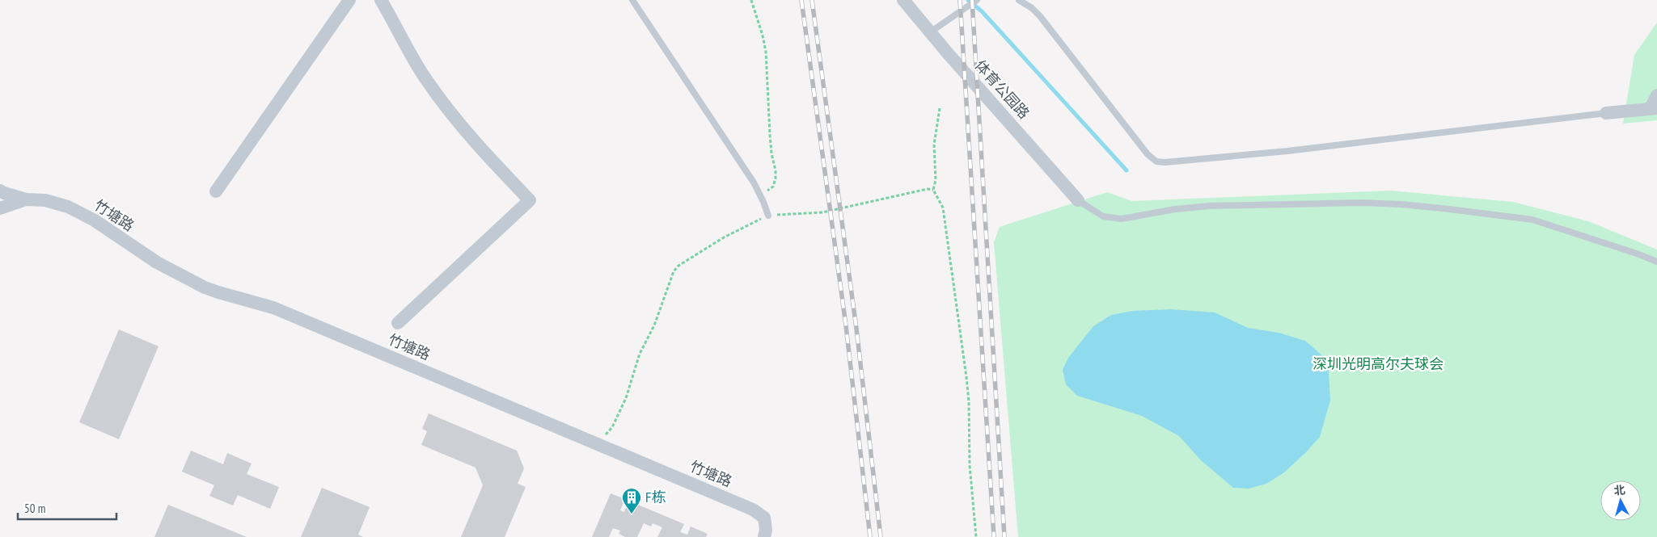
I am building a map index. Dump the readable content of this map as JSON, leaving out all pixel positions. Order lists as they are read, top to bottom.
{
  "streets": {
    "street": ["体育公园路", "竹塘路"]
  },
  "parks": ["深圳光明高尔夫球会"],
  "places": {
    "building": ["F栋"]
  },
  "scale_bar": "50 m",
  "north": "top"
}
